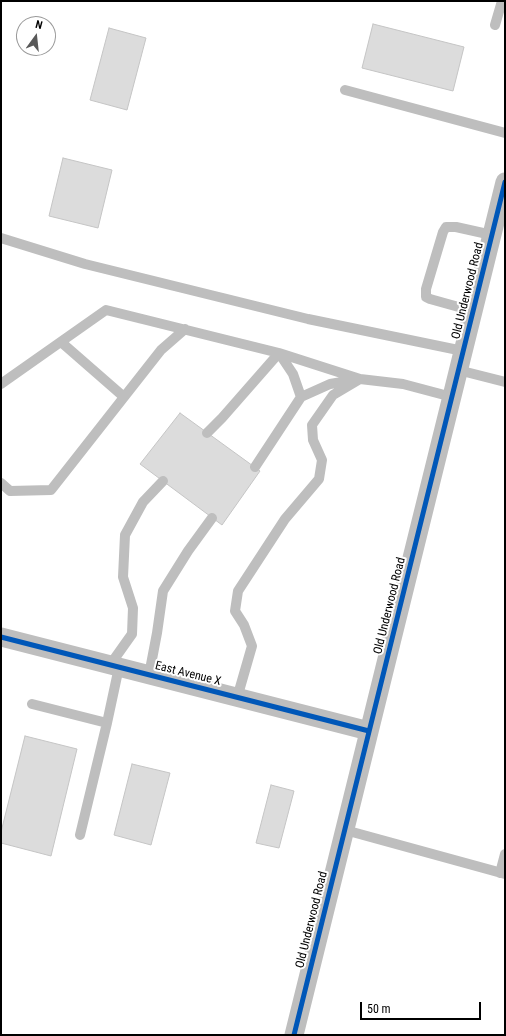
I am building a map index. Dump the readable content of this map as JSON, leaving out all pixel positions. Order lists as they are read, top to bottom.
{
  "streets": {
    "street": ["Old Underwood Road", "East Avenue X"]
  },
  "crossings": [
    ["Old Underwood Road", "East Avenue X"]
  ],
  "scale_bar": "50 m",
  "north": "top"
}
